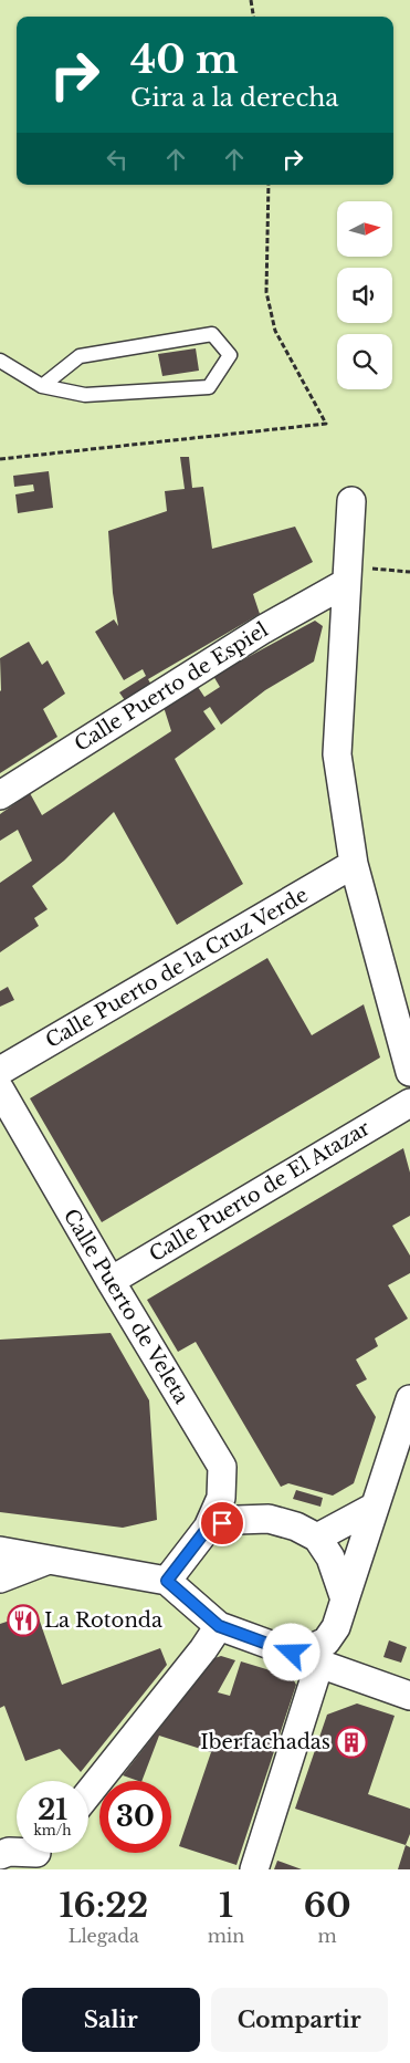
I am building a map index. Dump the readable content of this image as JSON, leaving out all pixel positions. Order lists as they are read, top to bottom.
{
  "streets": {
    "street": [
      "Calle Puerto de Espiel",
      "Calle Puerto de la Cruz Verde",
      "Calle Puerto de El Atazar",
      "Calle Puerto de Veleta"
    ]
  },
  "crossings": [
    ["Calle Puerto de El Atazar", "Calle Puerto de Veleta"]
  ],
  "places": {
    "restaurant": ["La Rotonda"],
    "building": ["Iberfachadas"]
  },
  "north": "right",
  "page": {
    "turn": ["40 m", "Gira a la derecha"],
    "speed": "21 km/h",
    "limit": "30",
    "eta": [
      "16:22",
      "Llegada",
      "1",
      "min",
      "60",
      "m"
    ],
    "buttons": ["Salir", "Compartir"]
  }
}
